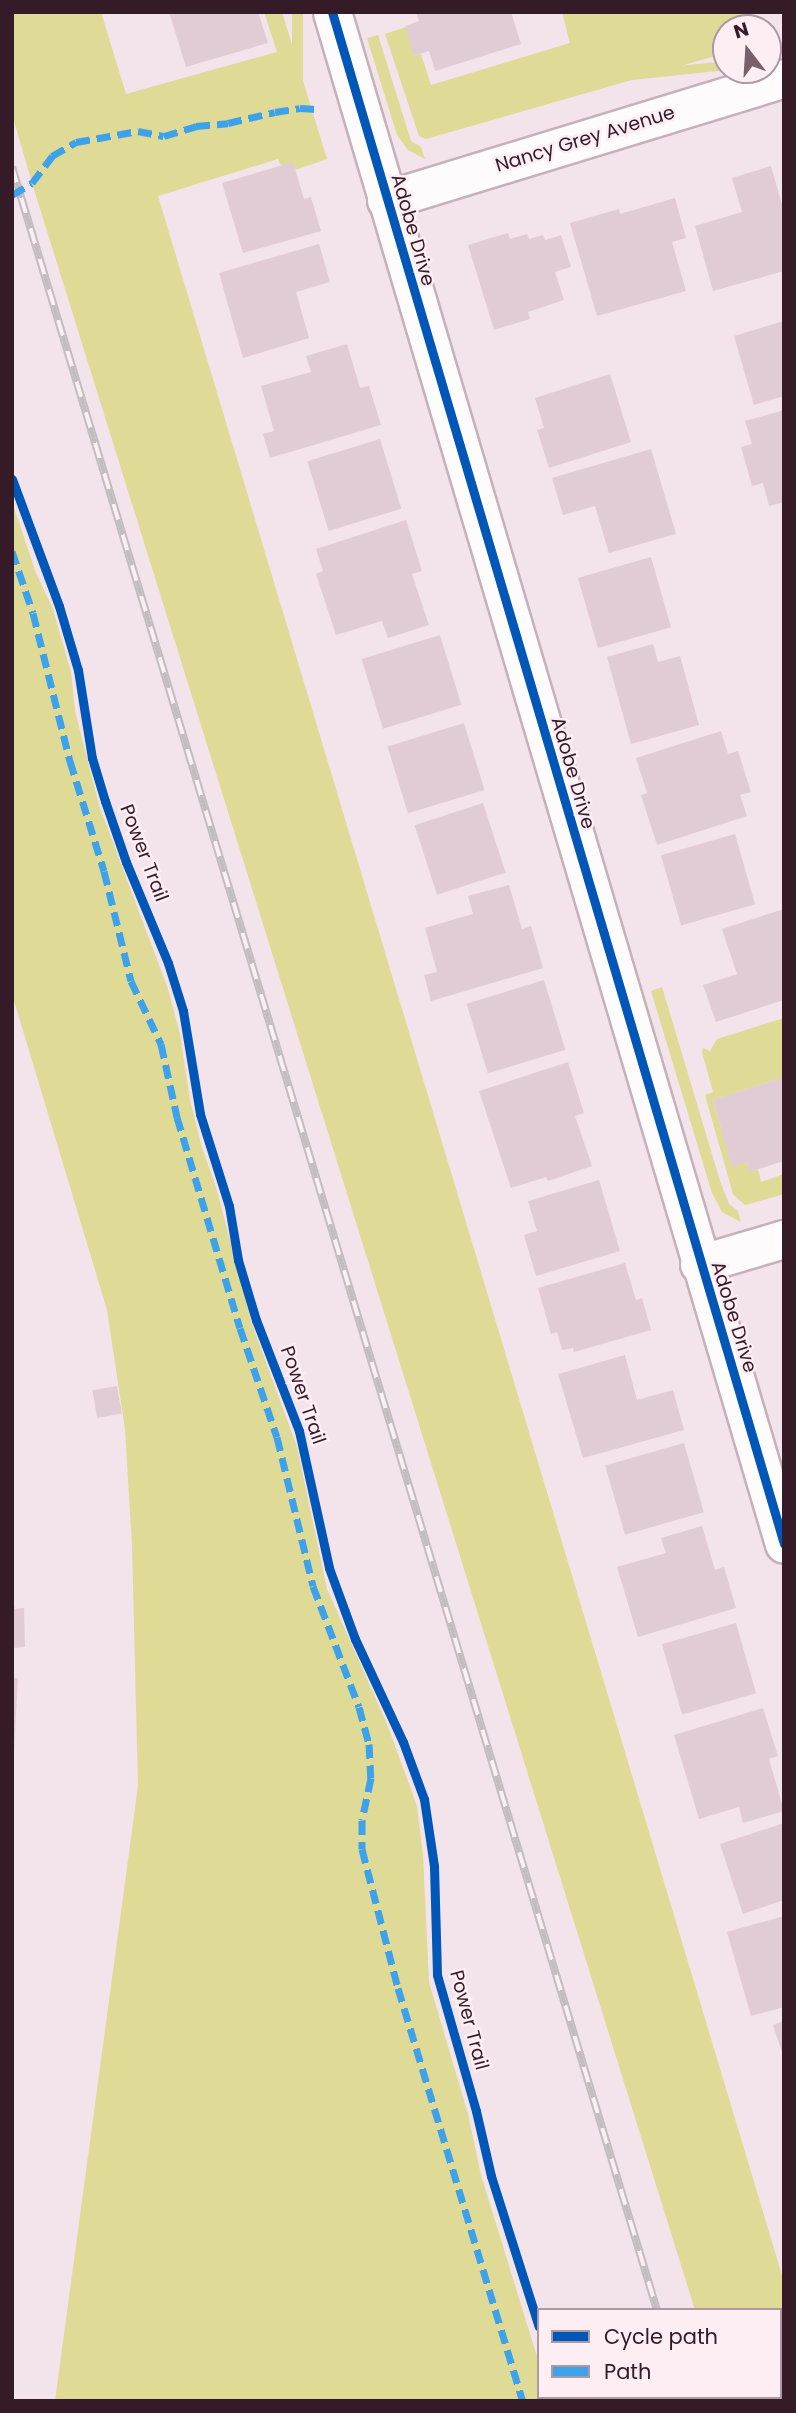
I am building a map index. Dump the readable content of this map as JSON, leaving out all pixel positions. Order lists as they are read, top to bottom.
{
  "streets": {
    "street": ["Nancy Grey Avenue", "Adobe Drive"],
    "cycle path": ["Power Trail"]
  },
  "crossings": [
    ["Nancy Grey Avenue", "Adobe Drive"]
  ],
  "legend": ["Cycle path", "Path"],
  "north": "top"
}
